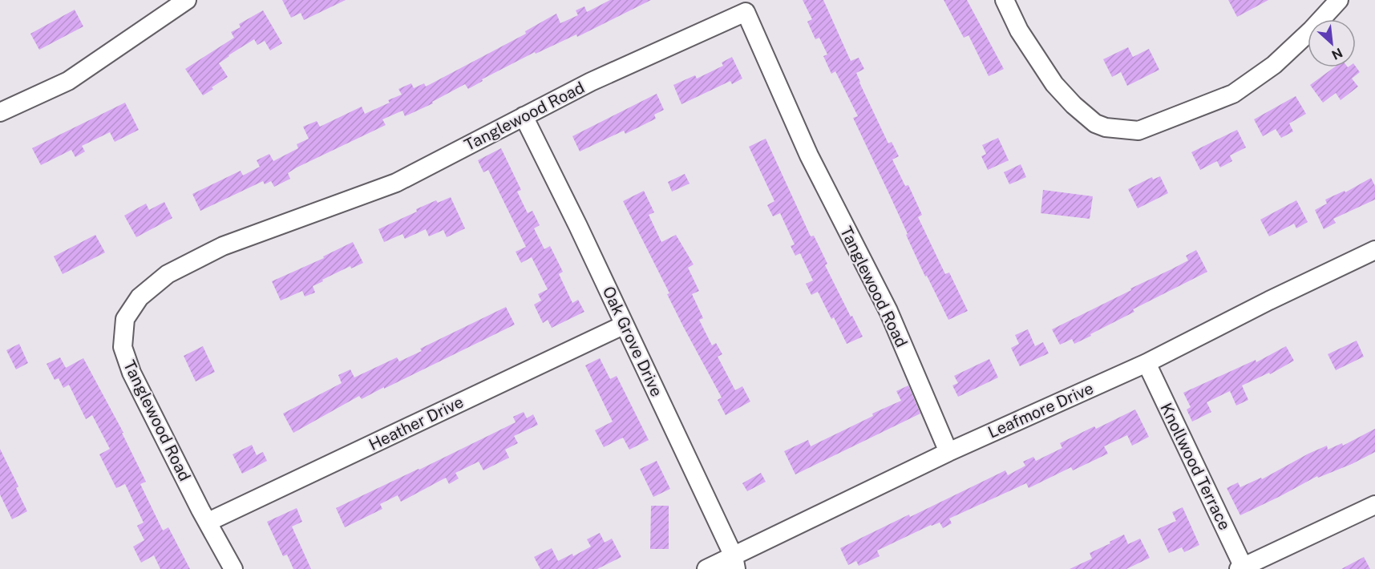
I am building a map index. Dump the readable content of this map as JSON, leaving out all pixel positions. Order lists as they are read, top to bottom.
{
  "streets": {
    "street": [
      "Tanglewood Road",
      "Oak Grove Drive",
      "Leafmore Drive",
      "Heather Drive",
      "Knollwood Terrace"
    ]
  },
  "crossings": [
    ["Tanglewood Road", "Oak Grove Drive"],
    ["Tanglewood Road", "Leafmore Drive"],
    ["Tanglewood Road", "Heather Drive"],
    ["Oak Grove Drive", "Leafmore Drive"],
    ["Oak Grove Drive", "Heather Drive"],
    ["Leafmore Drive", "Knollwood Terrace"]
  ],
  "north": "bottom right"
}
